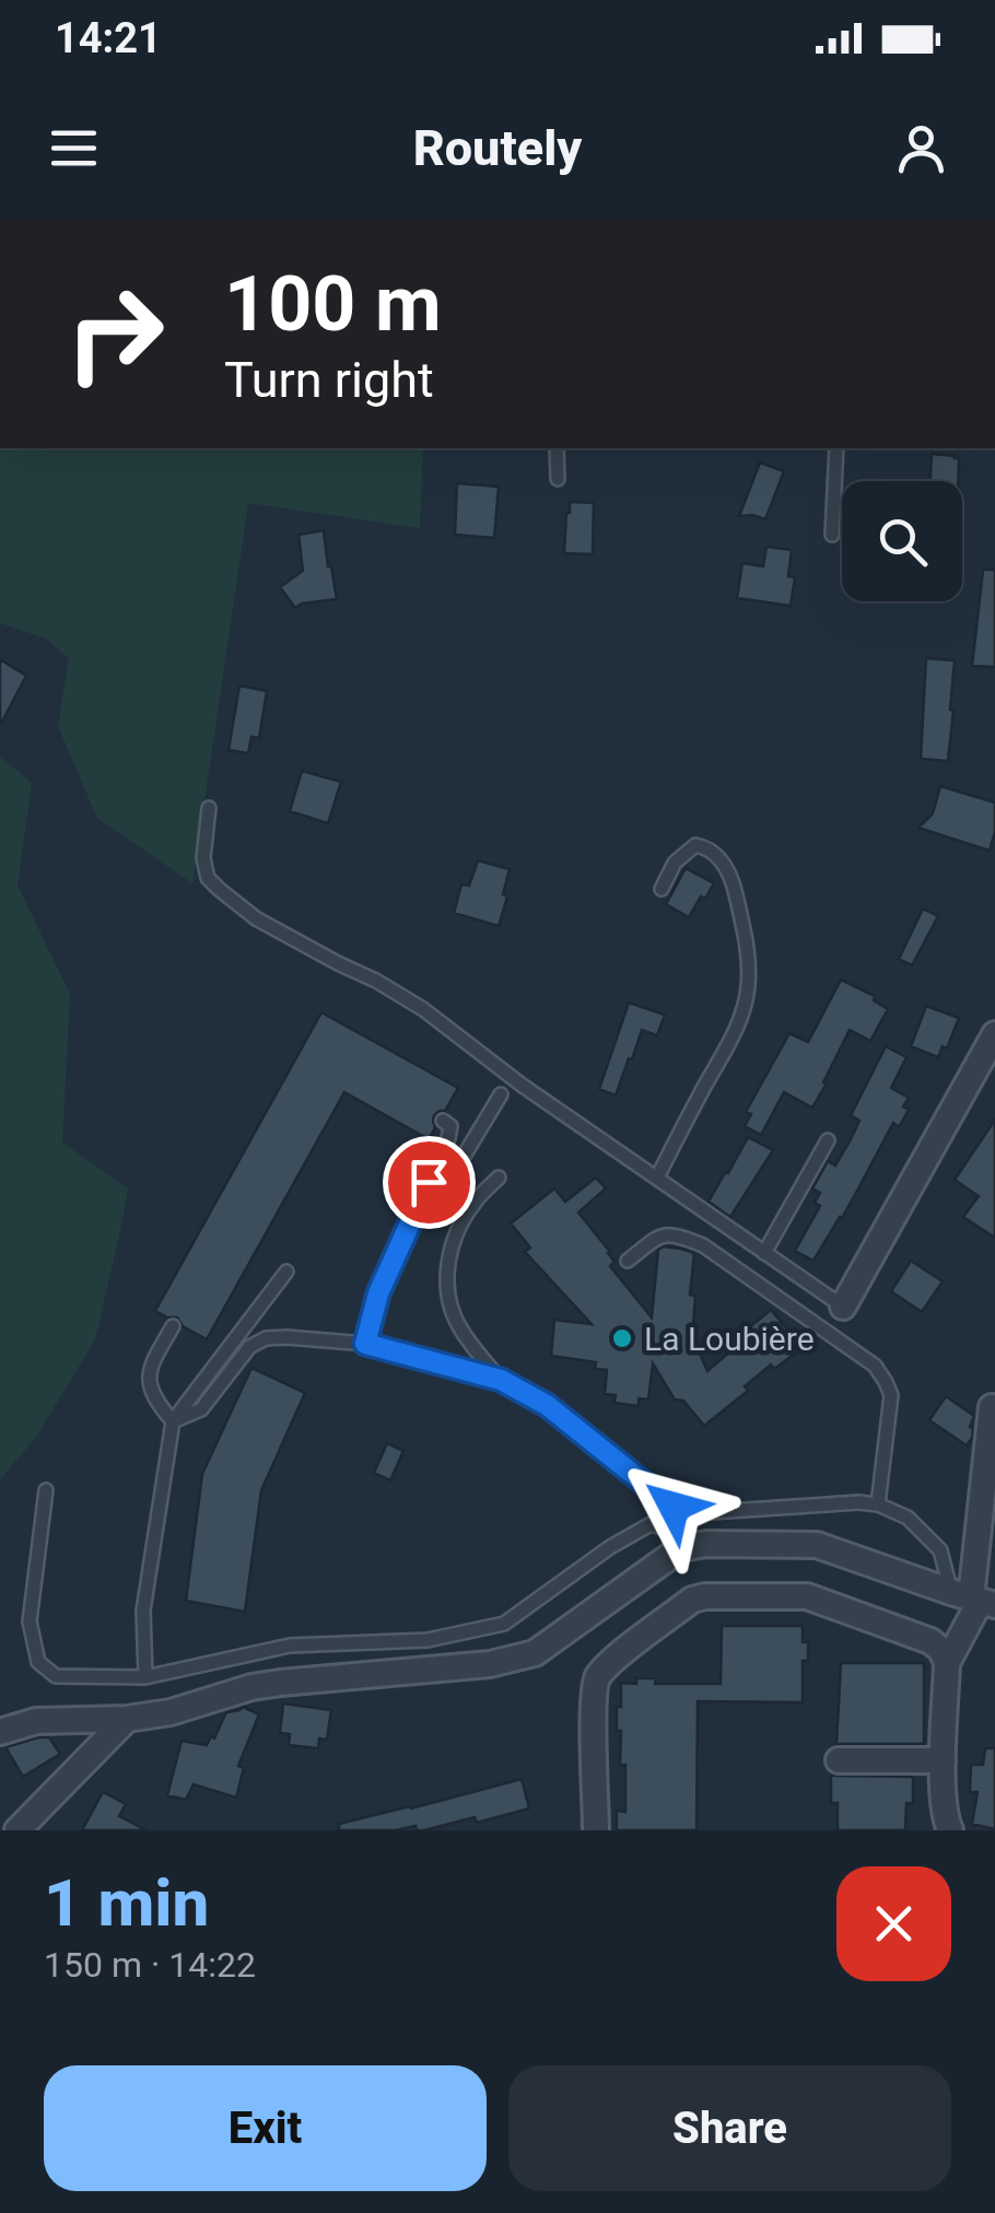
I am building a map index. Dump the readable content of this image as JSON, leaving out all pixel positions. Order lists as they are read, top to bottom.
{
  "places": ["La Loubière"],
  "page": {
    "status": "14:21",
    "header": "Routely",
    "turn": ["100 m", "Turn right"],
    "heading": ["1 min", "150 m · 14:22"],
    "buttons": ["Exit", "Share"]
  }
}
